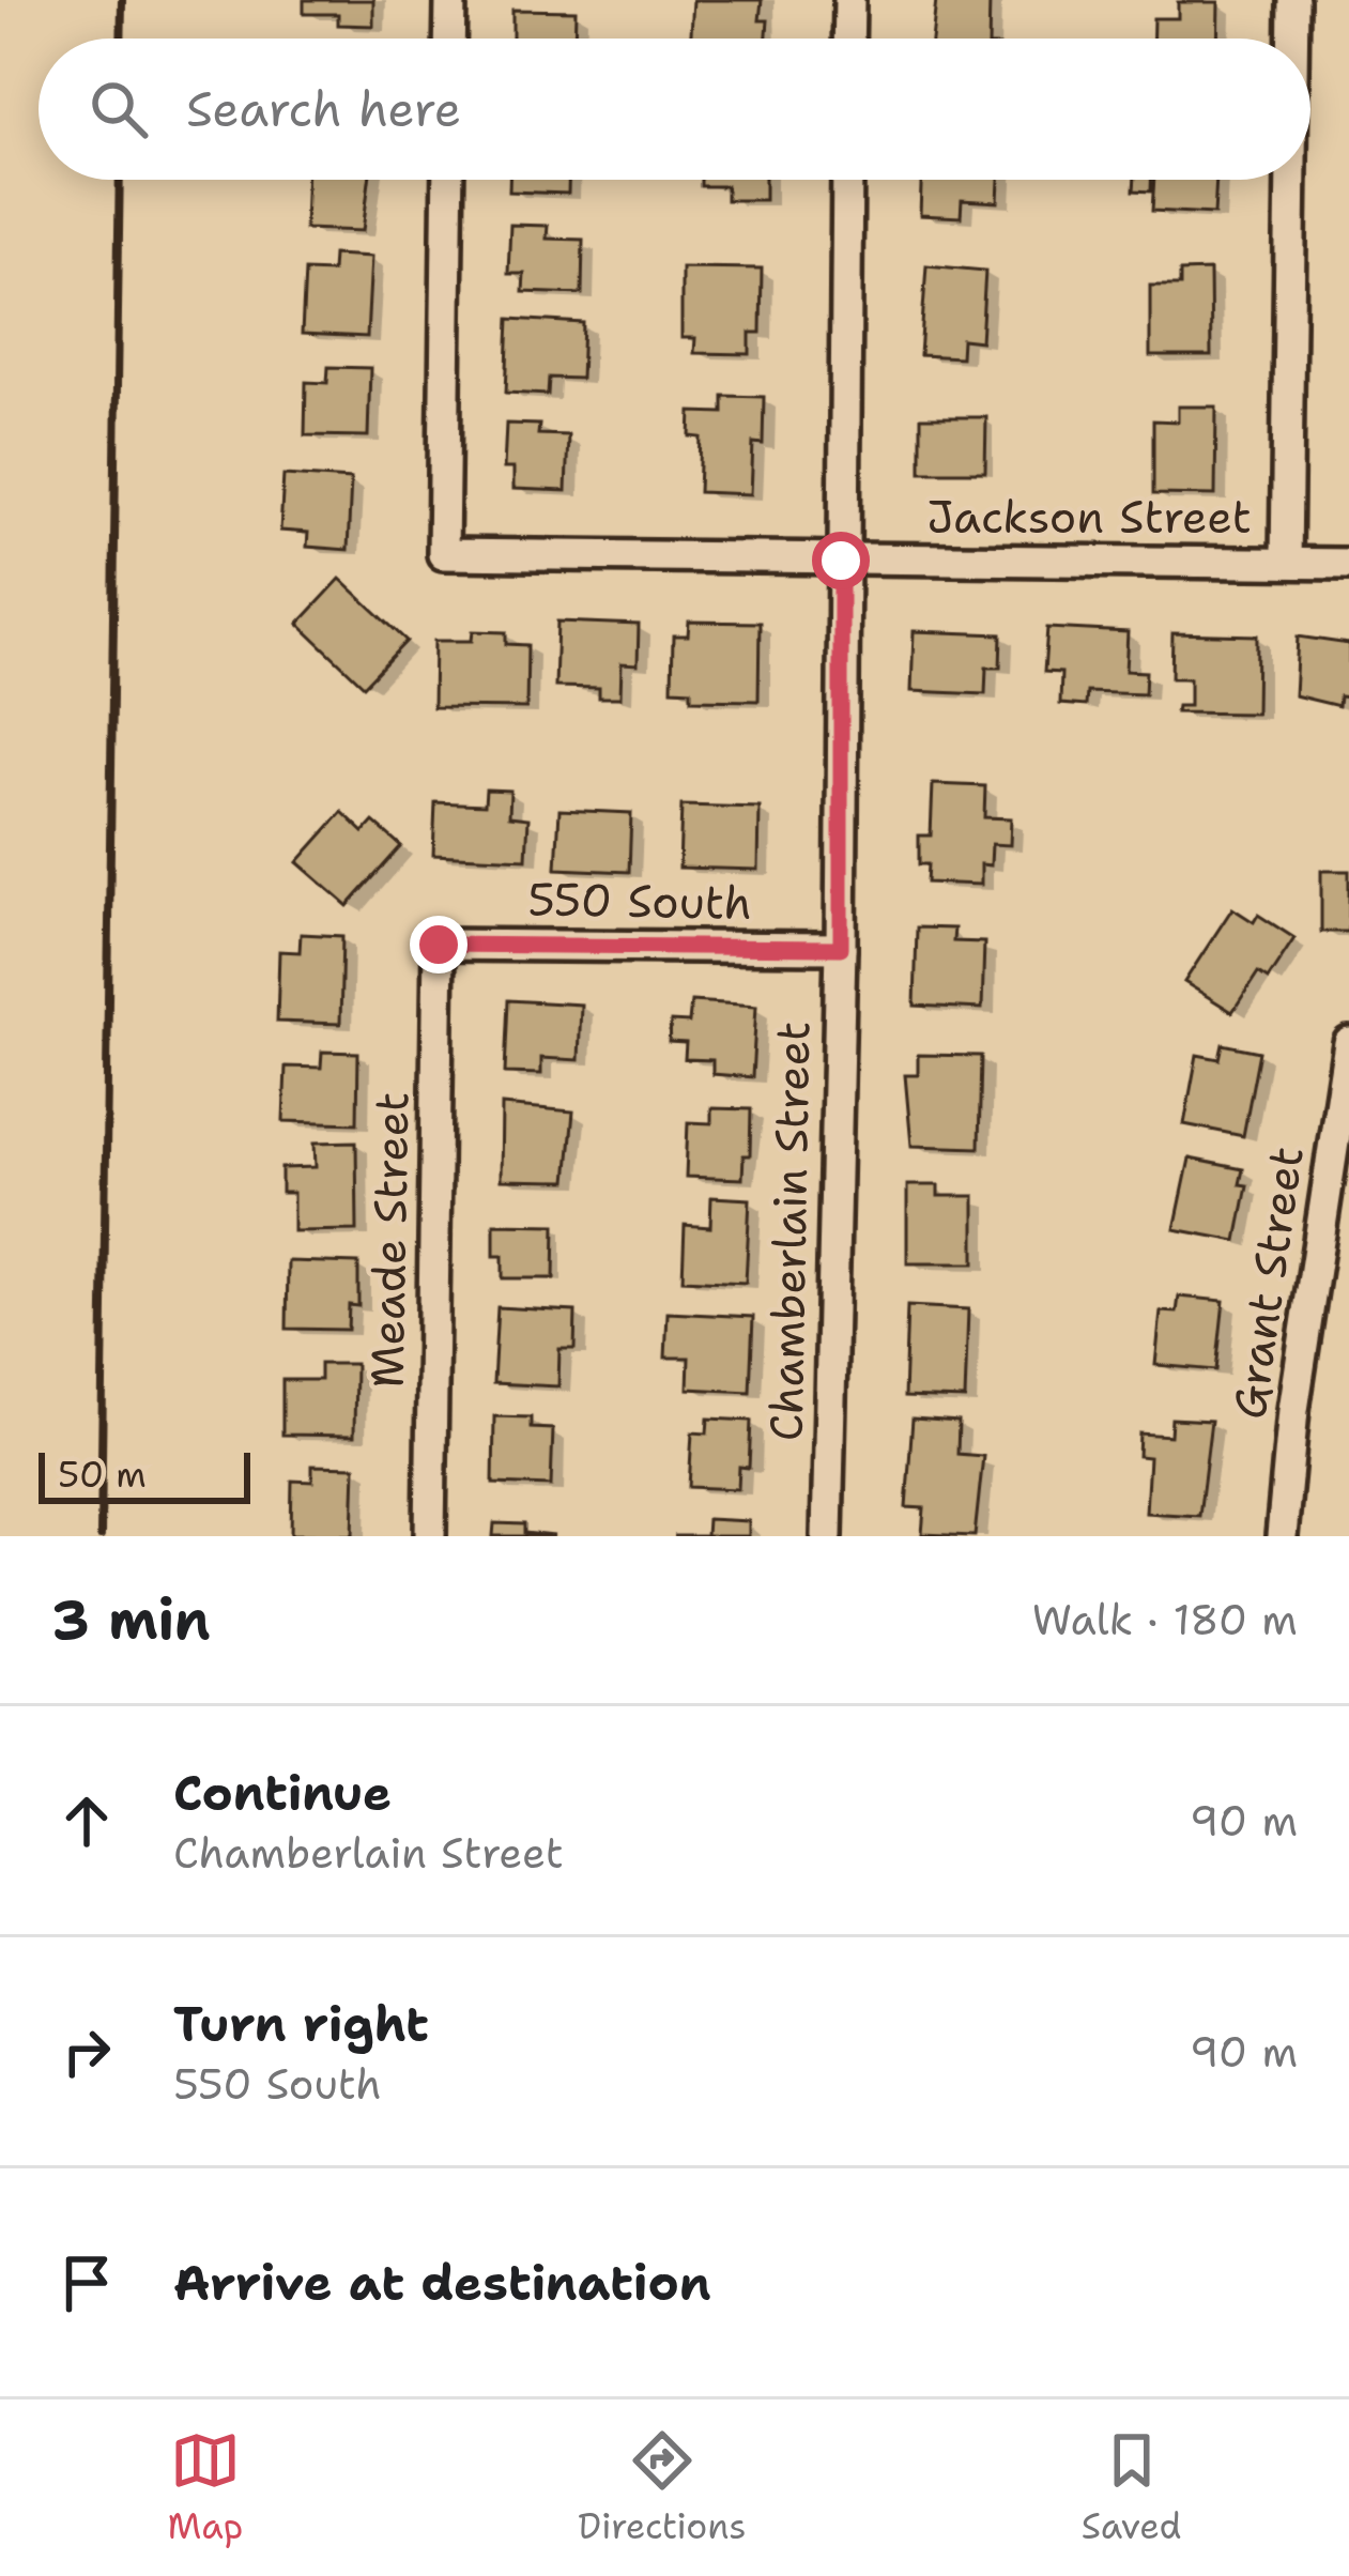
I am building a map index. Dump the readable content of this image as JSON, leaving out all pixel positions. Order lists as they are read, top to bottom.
{
  "streets": {
    "street": [
      "Jackson Street",
      "550 South",
      "Chamberlain Street",
      "Meade Street",
      "Grant Street"
    ]
  },
  "crossings": [
    ["Jackson Street", "Chamberlain Street"],
    ["550 South", "Chamberlain Street"],
    ["550 South", "Meade Street"]
  ],
  "scale_bar": "50 m",
  "page": {
    "search": "Search here",
    "scale": "50 m",
    "heading": ["3 min", "Walk · 180 m"],
    "list": [
      ["Continue", "Chamberlain Street", "90 m"],
      ["Turn right", "550 South", "90 m"],
      "Arrive at destination"
    ],
    "nav": ["Map", "Directions", "Saved"]
  }
}
